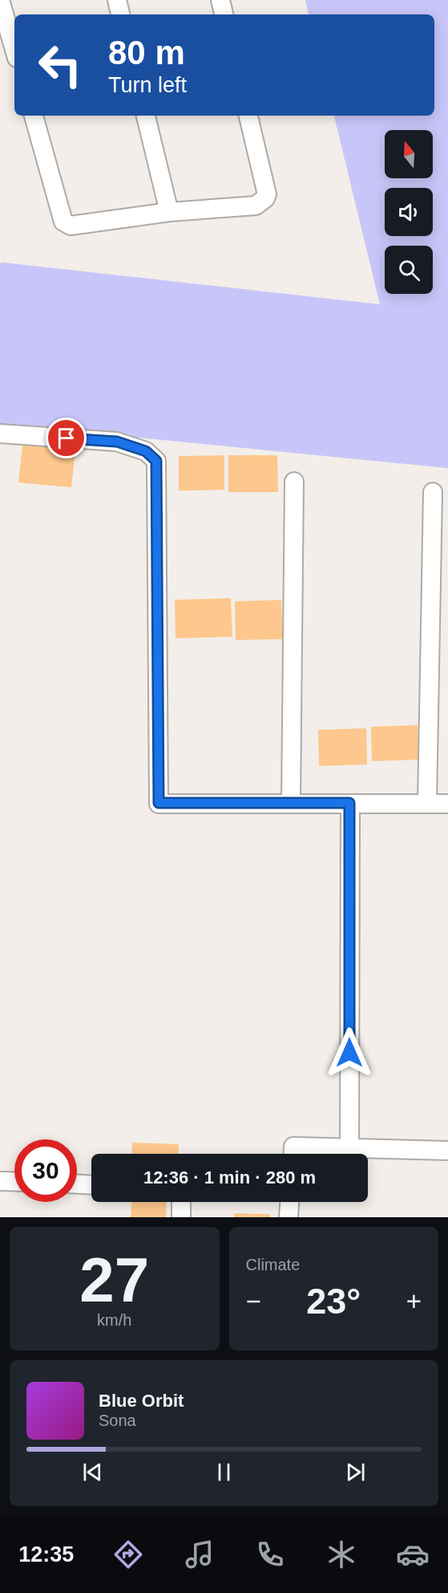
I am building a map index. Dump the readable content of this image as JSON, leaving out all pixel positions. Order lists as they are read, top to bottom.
{
  "north": "top",
  "page": {
    "turn": ["80 m", "Turn left"],
    "limit": "30",
    "trip": "12:36 · 1 min · 280 m",
    "tile": [
      ["27", "km/h"],
      "Climate"
    ],
    "heat": ["−", "23°", "+"],
    "song": ["Blue Orbit", "Sona"],
    "tabs": "12:35"
  }
}
